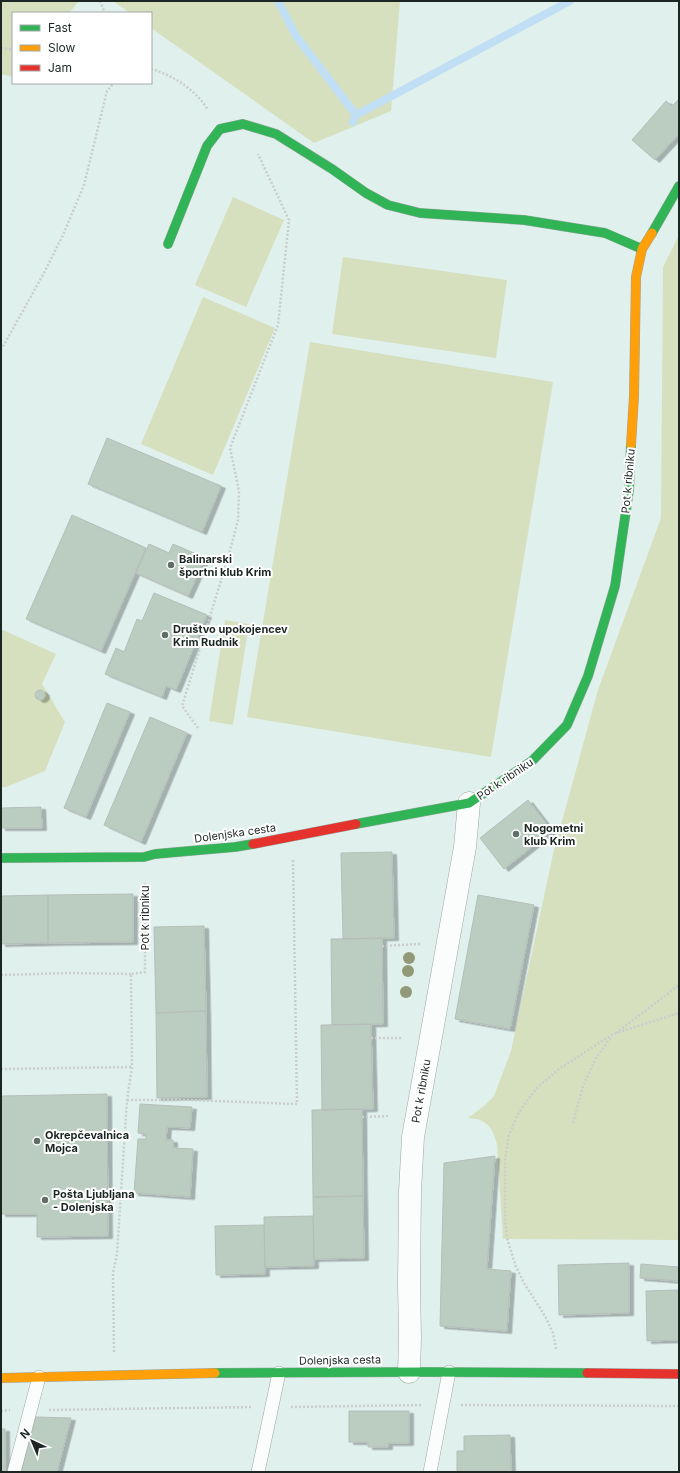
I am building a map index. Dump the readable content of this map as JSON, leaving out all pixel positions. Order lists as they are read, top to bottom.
{
  "streets": {
    "street": ["Pot k ribniku", "Dolenjska cesta"]
  },
  "crossings": [
    ["Pot k ribniku", "Dolenjska cesta"]
  ],
  "places": [
    "Balinarski športni klub Krim",
    "Društvo upokojencev Krim Rudnik",
    "Nogometni klub Krim",
    "Okrepčevalnica Mojca",
    "Pošta Ljubljana - Dolenjska"
  ],
  "legend": ["Fast", "Slow", "Jam"],
  "north": "top left"
}
